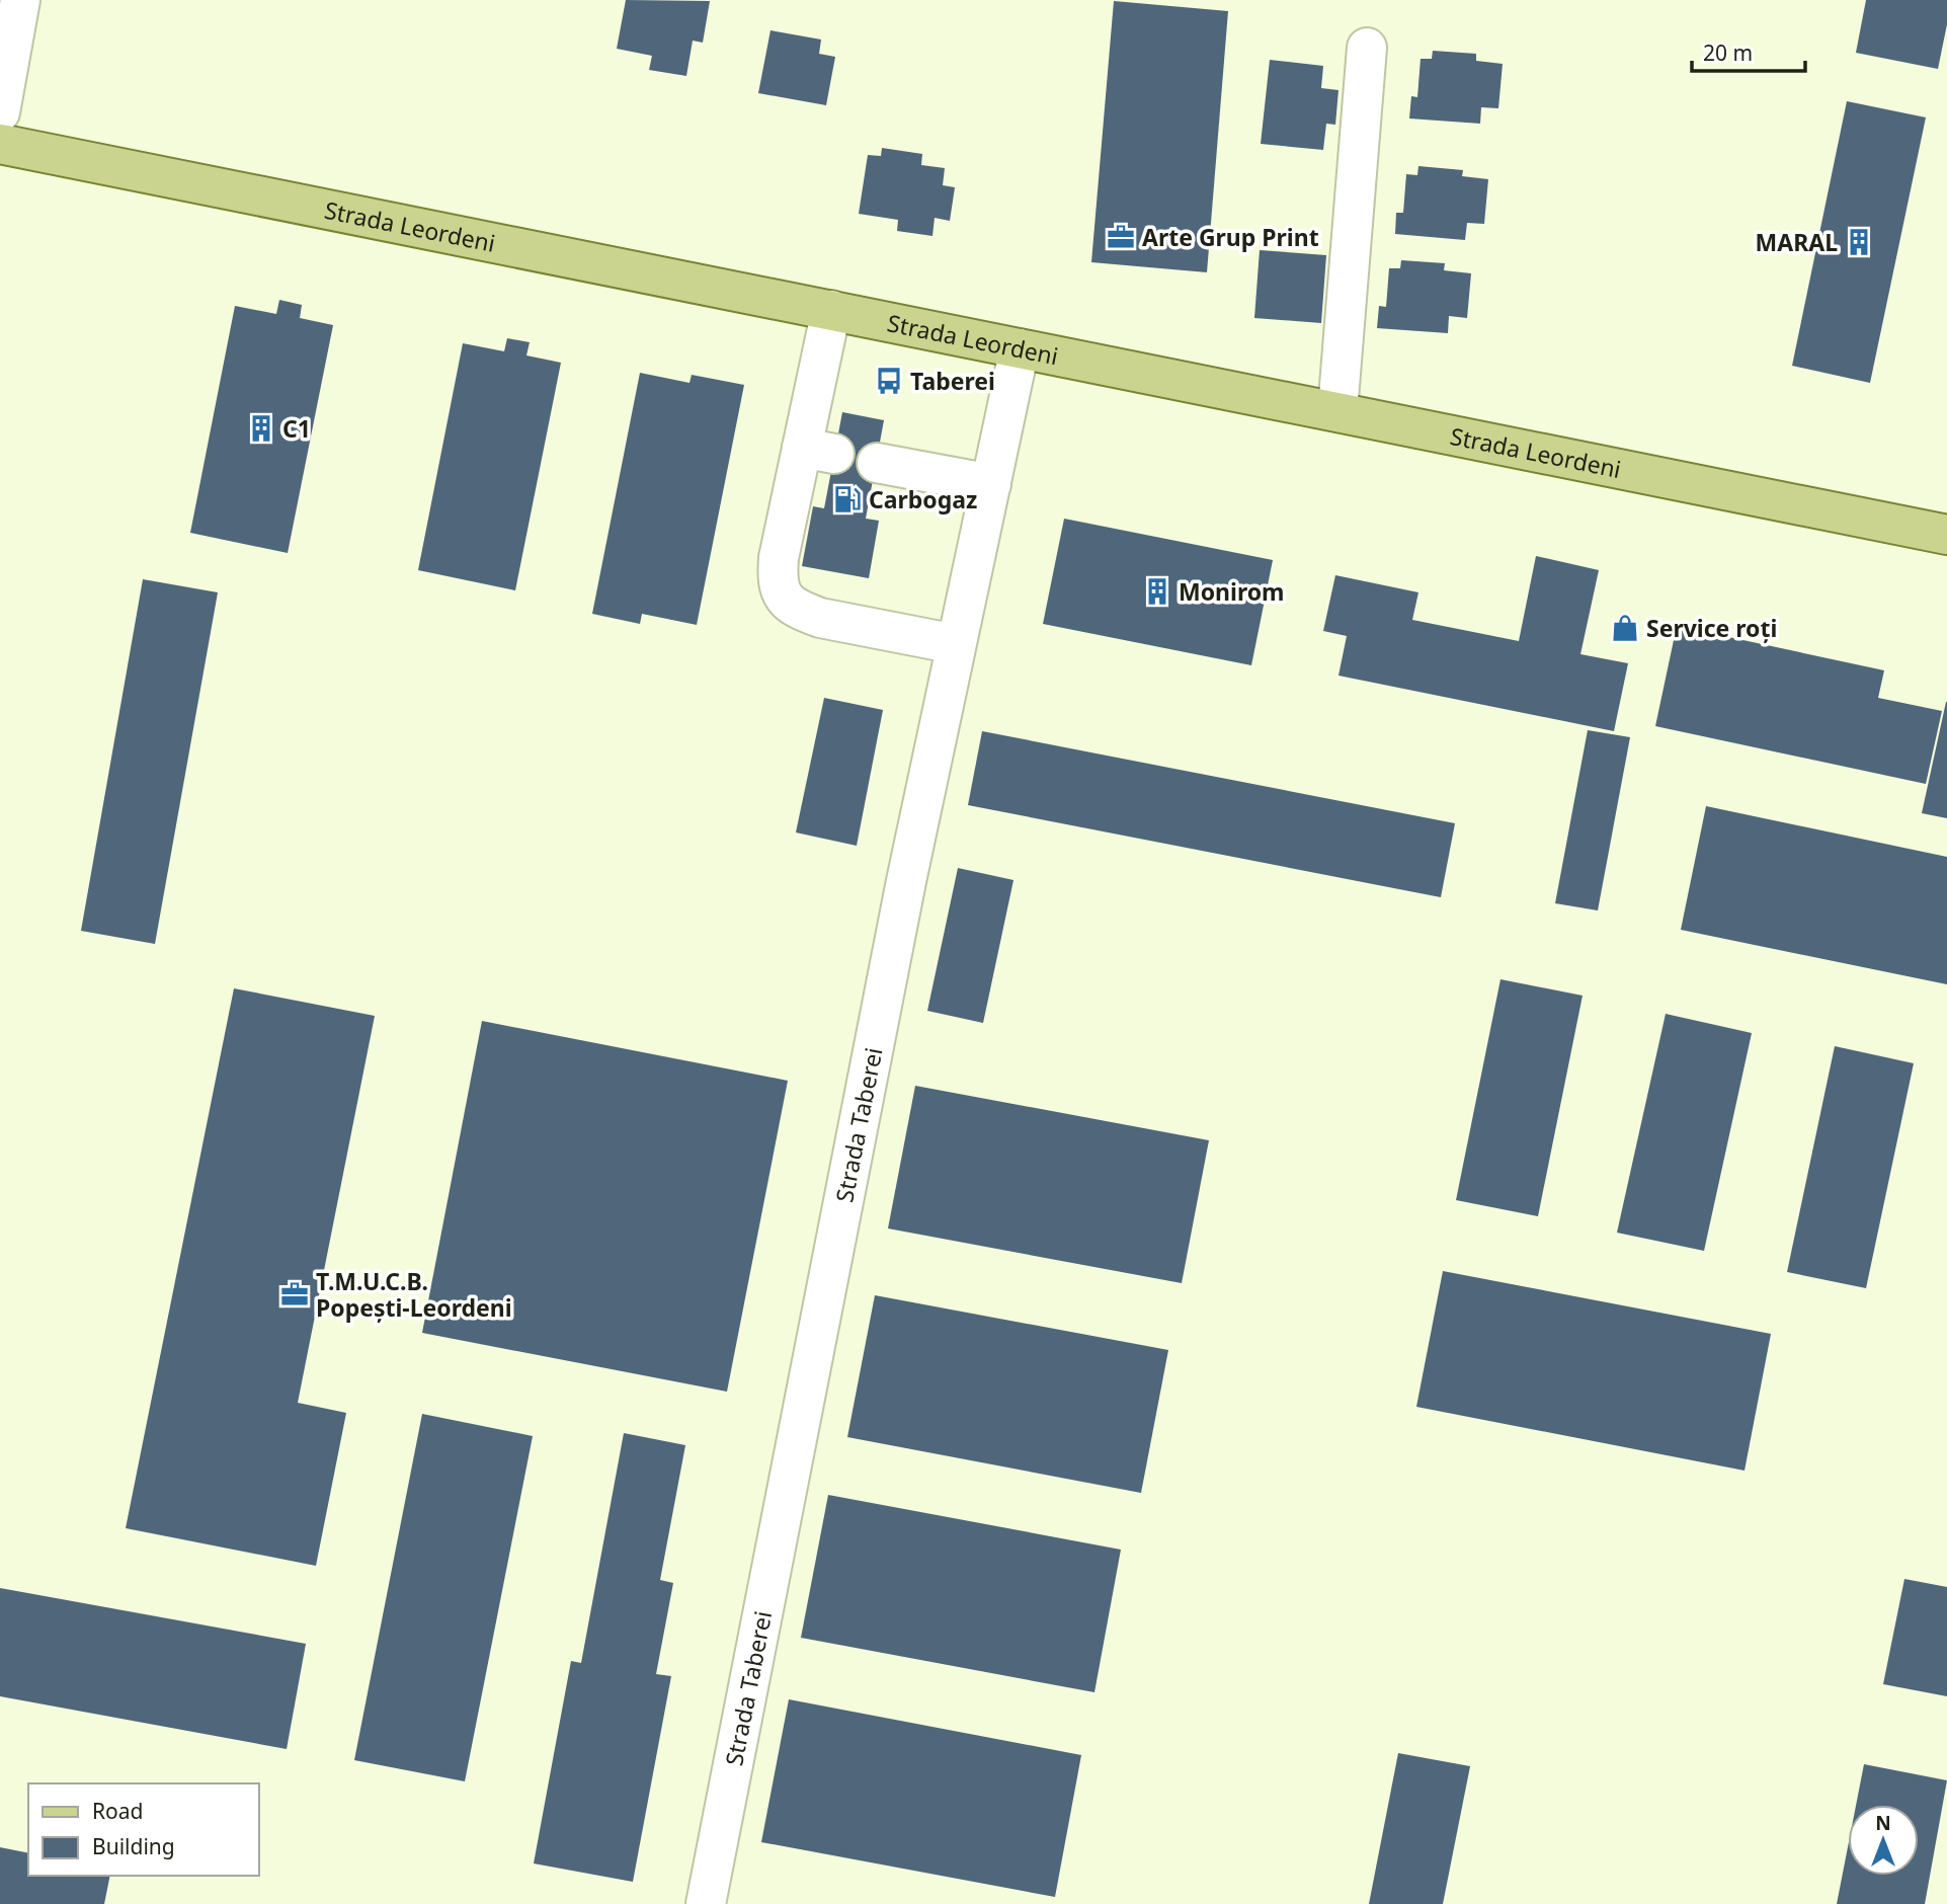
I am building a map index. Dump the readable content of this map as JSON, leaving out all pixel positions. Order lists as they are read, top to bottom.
{
  "streets": {
    "main road": ["Strada Leordeni"],
    "street": ["Strada Taberei"]
  },
  "crossings": [
    ["Strada Leordeni", "Strada Taberei"]
  ],
  "places": {
    "office": ["Arte Grup Print", "T.M.U.C.B. Popești-Leordeni"],
    "building": ["MARAL", "C1", "Monirom"],
    "bus stop": ["Taberei"],
    "fuel station": ["Carbogaz"],
    "shop": ["Service roți"]
  },
  "legend": ["Road", "Building"],
  "scale_bar": "20 m",
  "north": "top"
}
